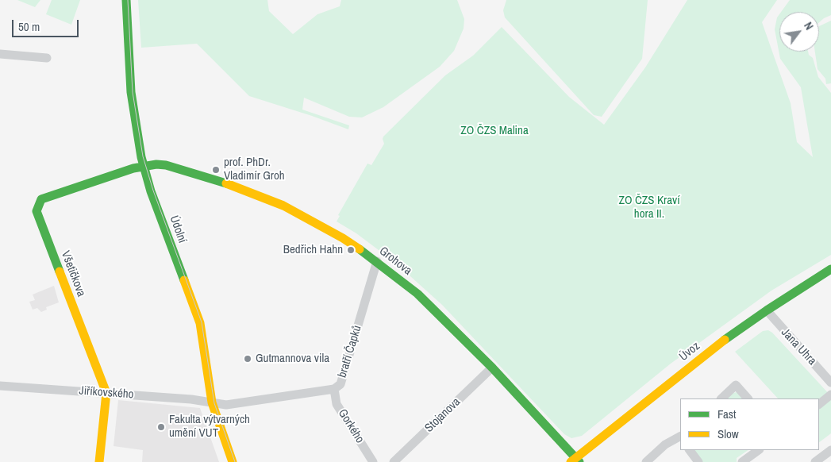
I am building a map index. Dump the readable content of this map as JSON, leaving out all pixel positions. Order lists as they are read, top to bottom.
{
  "streets": {
    "street": [
      "Údolní",
      "Grohova",
      "Všetičkova",
      "Jana Uhra",
      "bratří Čapků",
      "Úvoz",
      "Jiříkovského",
      "Stojanova",
      "Gorkého"
    ]
  },
  "crossings": [
    ["Údolní", "Grohova"],
    ["Údolní", "Všetičkova"],
    ["Údolní", "bratří Čapků"],
    ["Údolní", "Jiříkovského"],
    ["Grohova", "Všetičkova"],
    ["Grohova", "bratří Čapků"],
    ["Grohova", "Úvoz"],
    ["Grohova", "Stojanova"],
    ["Všetičkova", "Jiříkovského"],
    ["Jana Uhra", "Úvoz"],
    ["bratří Čapků", "Jiříkovského"],
    ["bratří Čapků", "Gorkého"]
  ],
  "parks": ["ZO ČZS Malina", "ZO ČZS Kraví hora II."],
  "places": [
    "prof. PhDr. Vladimír Groh",
    "Bedřich Hahn",
    "Gutmannova vila",
    "Fakulta výtvarných umění VUT"
  ],
  "legend": ["Fast", "Slow"],
  "scale_bar": "50 m",
  "north": "top right"
}
